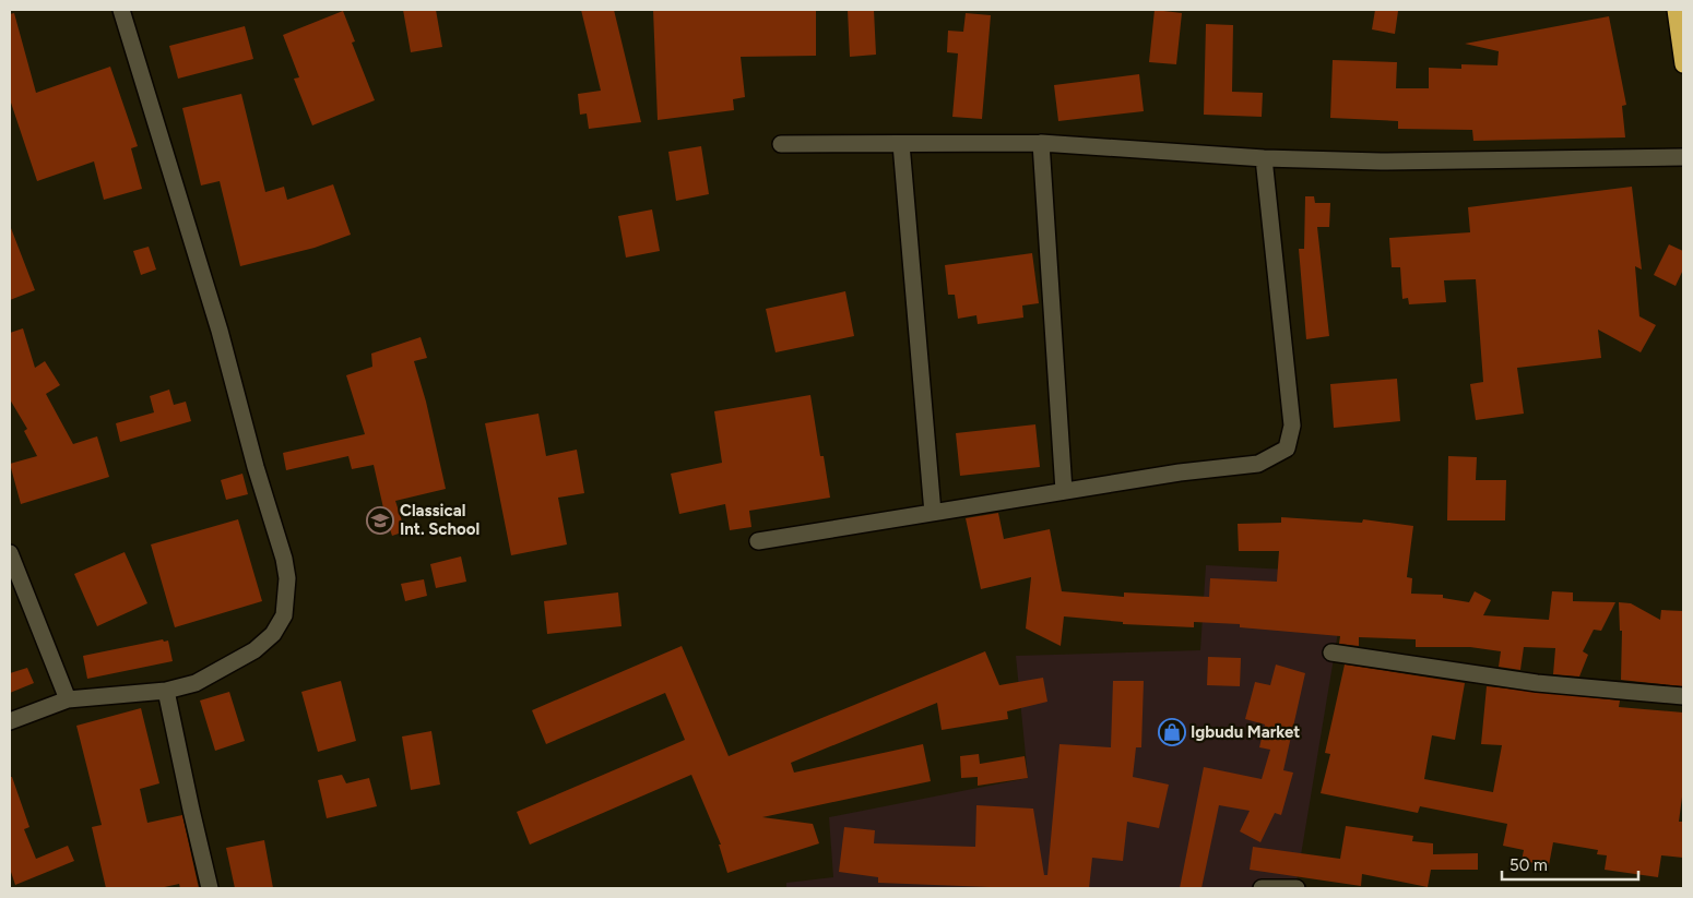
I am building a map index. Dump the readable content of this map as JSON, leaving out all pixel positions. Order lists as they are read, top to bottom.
{
  "places": {
    "school or university": ["Classical Int. School"],
    "shop": ["Igbudu Market"]
  },
  "scale_bar": "50 m"
}
